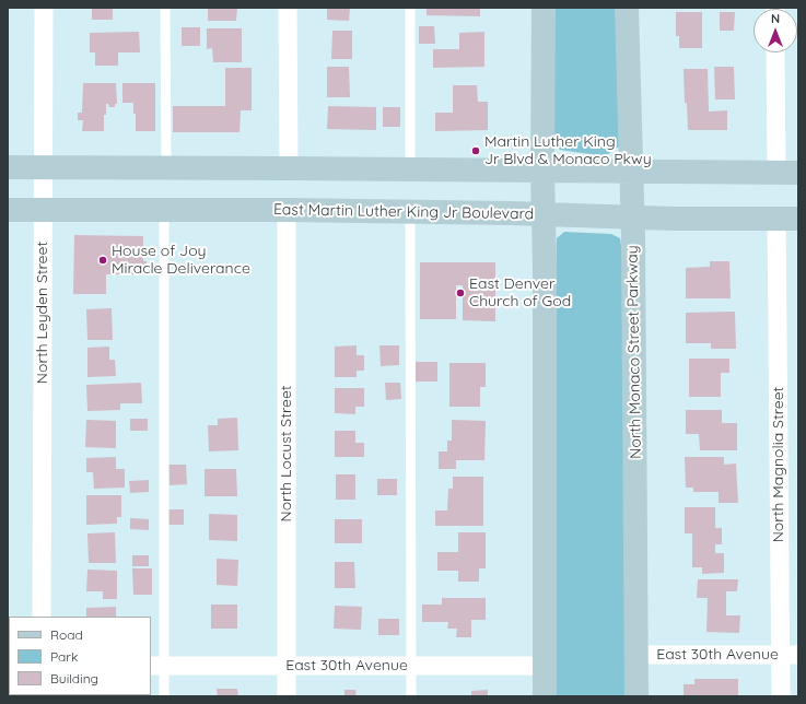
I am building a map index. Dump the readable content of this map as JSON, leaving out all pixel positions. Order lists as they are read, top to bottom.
{
  "streets": {
    "main road": ["East Martin Luther King Jr Boulevard", "North Monaco Street Parkway"],
    "street": [
      "North Leyden Street",
      "North Locust Street",
      "North Magnolia Street",
      "East 30th Avenue"
    ]
  },
  "crossings": [
    ["East Martin Luther King Jr Boulevard", "North Leyden Street"],
    ["East Martin Luther King Jr Boulevard", "North Monaco Street Parkway"],
    ["East Martin Luther King Jr Boulevard", "North Locust Street"],
    ["East Martin Luther King Jr Boulevard", "North Magnolia Street"],
    ["North Monaco Street Parkway", "East 30th Avenue"],
    ["North Locust Street", "East 30th Avenue"],
    ["North Magnolia Street", "East 30th Avenue"]
  ],
  "places": ["Martin Luther King Jr Blvd & Monaco Pkwy", "House of Joy Miracle Deliverance", "East Denver Church of God"],
  "legend": ["Road", "Park", "Building"],
  "north": "top"
}
